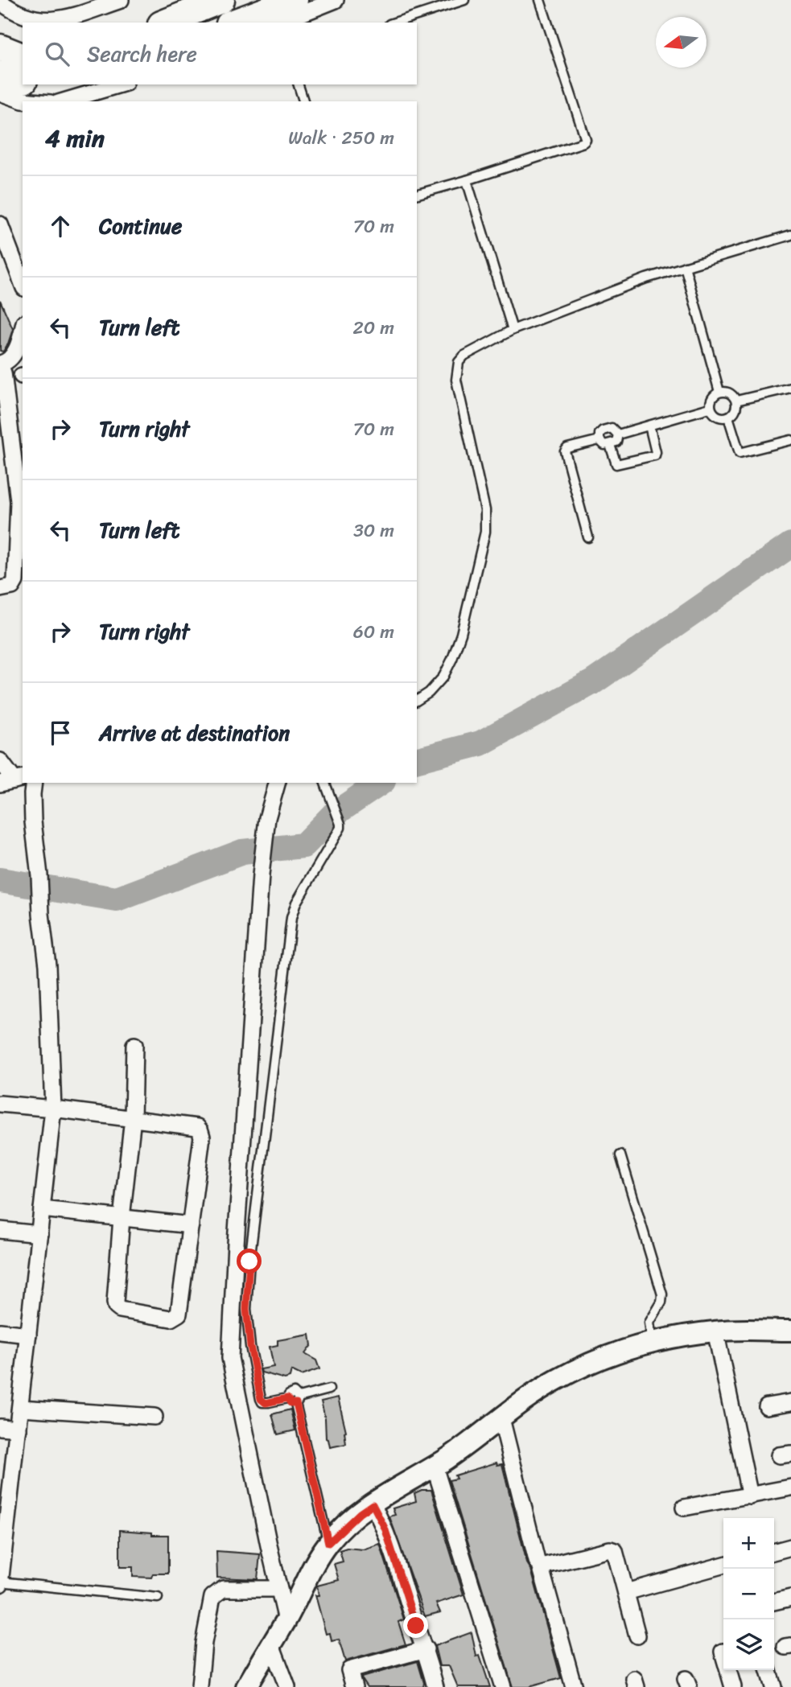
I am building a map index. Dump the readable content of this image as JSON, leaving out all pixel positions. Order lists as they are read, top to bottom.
{
  "north": "left",
  "page": {
    "search": "Search here",
    "heading": ["4 min", "Walk · 250 m"],
    "list": [
      ["Continue", "70 m"],
      ["Turn left", "20 m"],
      ["Turn right", "70 m"],
      ["Turn left", "30 m"],
      ["Turn right", "60 m"],
      "Arrive at destination"
    ],
    "map_buttons": ["+", "−"]
  }
}
